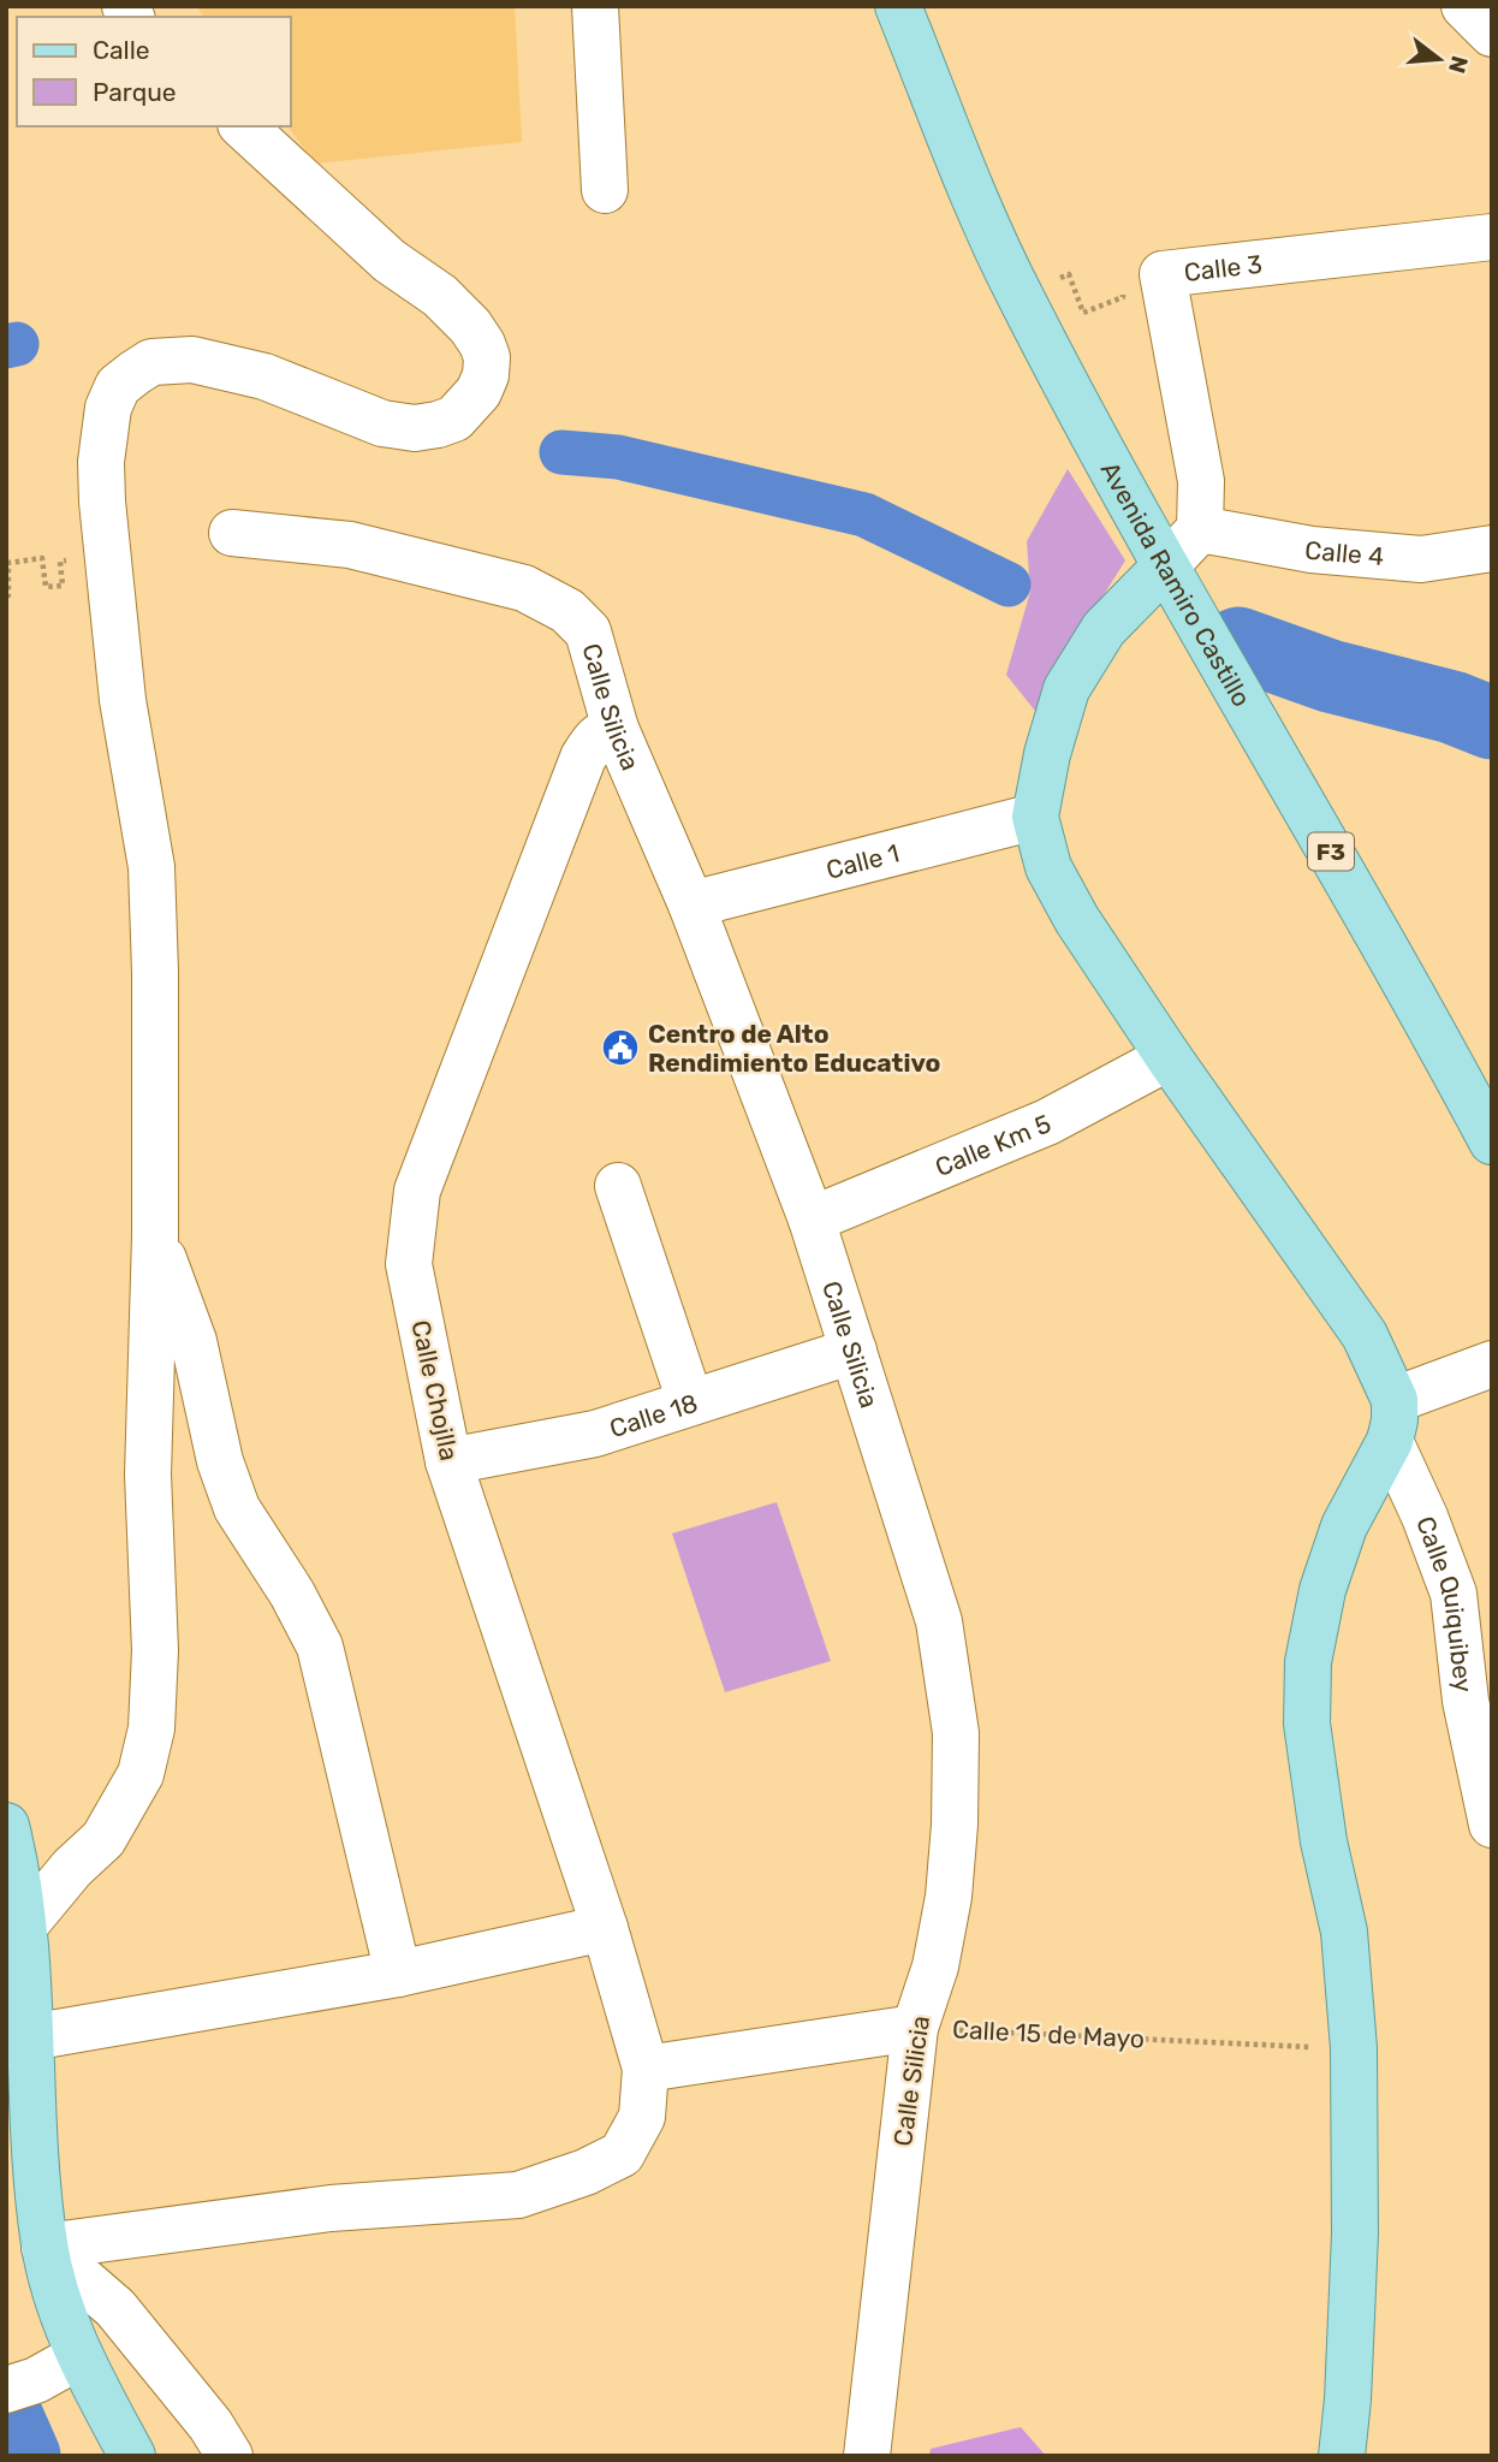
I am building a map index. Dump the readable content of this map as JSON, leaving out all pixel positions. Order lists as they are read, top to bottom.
{
  "streets": {
    "main road": ["Avenida Ramiro Castillo", "F3"],
    "street": [
      "Calle 3",
      "Calle 4",
      "Calle Silicia",
      "Calle 1",
      "Calle Km 5",
      "Calle Chojlla",
      "Calle 18",
      "Calle Quiquibey",
      "Calle 15 de Mayo"
    ]
  },
  "crossings": [
    ["Calle 3", "Calle 4"],
    ["Calle Silicia", "Calle 1"],
    ["Calle Silicia", "Calle Km 5"],
    ["Calle Silicia", "Calle Chojlla"],
    ["Calle Silicia", "Calle 18"],
    ["Calle Silicia", "Calle 15 de Mayo"],
    ["Calle Chojlla", "Calle 18"],
    ["Calle Chojlla", "Calle 15 de Mayo"]
  ],
  "places": {
    "public building": ["Centro de Alto Rendimiento Educativo"]
  },
  "legend": ["Calle", "Parque"],
  "north": "right"
}
